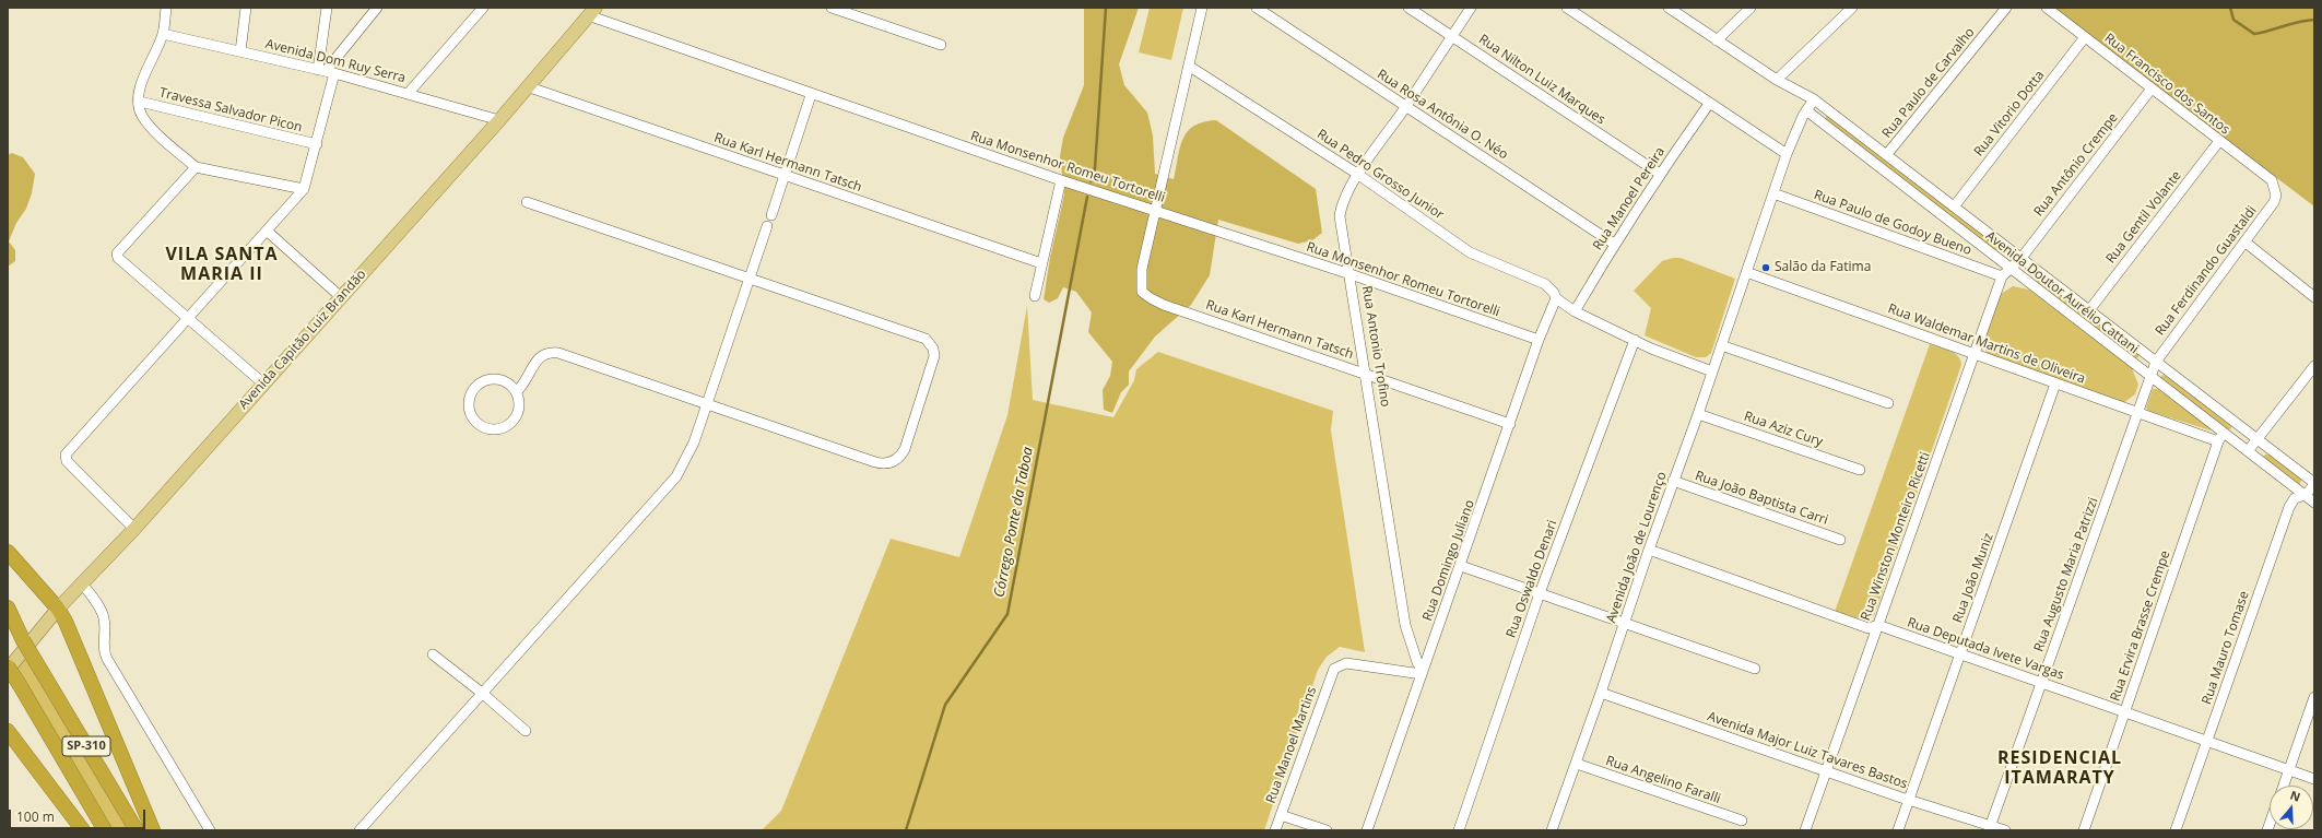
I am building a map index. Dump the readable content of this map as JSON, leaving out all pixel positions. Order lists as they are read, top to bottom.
{
  "streets": {
    "highway": ["SP-310"],
    "main road": ["Avenida Capitão Luiz Brandão"],
    "street": [
      "Avenida Dom Ruy Serra",
      "Rua Nilton Luiz Marques",
      "Rua Paulo de Carvalho",
      "Rua Francisco dos Santos",
      "Travessa Salvador Picon",
      "Rua Vitorio Dotta",
      "Rua Rosa Antônia O. Néo",
      "Rua Karl Hermann Tatsch",
      "Rua Antônio Crempe",
      "Rua Monsenhor Romeu Tortorelli",
      "Rua Pedro Grosso Junior",
      "Rua Manoel Pereira",
      "Rua Gentil Volante",
      "Rua Paulo de Godoy Bueno",
      "Rua Ferdinando Guastaldi",
      "Avenida Doutor Aurélio Cattani",
      "Rua Waldemar Martins de Oliveira",
      "Rua Antonio Trofino",
      "Rua Aziz Cury",
      "Rua João Baptista Carri",
      "Rua Winston Monteiro Ricetti",
      "Avenida João de Lourenço",
      "Rua Domingo Juliano",
      "Rua Augusto Maria Patrizzi",
      "Rua João Muniz",
      "Rua Oswaldo Denari",
      "Rua Ervira Brasse Crempe",
      "Rua Mauro Tomase",
      "Rua Deputada Ivete Vargas",
      "Rua Manoel Martins",
      "Avenida Major Luiz Tavares Bastos",
      "Rua Angelino Faralli"
    ]
  },
  "crossings": [
    ["Avenida Dom Ruy Serra", "Avenida Capitão Luiz Brandão"],
    ["Rua Nilton Luiz Marques", "Rua Manoel Pereira"],
    ["Rua Nilton Luiz Marques", "Rua Antonio Trofino"],
    ["Rua Paulo de Carvalho", "Avenida Doutor Aurélio Cattani"],
    ["Rua Francisco dos Santos", "Rua Vitorio Dotta"],
    ["Rua Francisco dos Santos", "Rua Antônio Crempe"],
    ["Rua Francisco dos Santos", "Rua Gentil Volante"],
    ["Rua Francisco dos Santos", "Rua Ferdinando Guastaldi"],
    ["Rua Vitorio Dotta", "Avenida Doutor Aurélio Cattani"],
    ["Rua Rosa Antônia O. Néo", "Rua Manoel Pereira"],
    ["Rua Rosa Antônia O. Néo", "Rua Antonio Trofino"],
    ["Rua Karl Hermann Tatsch", "Rua Monsenhor Romeu Tortorelli"],
    ["Rua Karl Hermann Tatsch", "Rua Pedro Grosso Junior"],
    ["Rua Karl Hermann Tatsch", "Avenida Capitão Luiz Brandão"],
    ["Rua Karl Hermann Tatsch", "Rua Antonio Trofino"],
    ["Rua Karl Hermann Tatsch", "Rua Domingo Juliano"],
    ["Rua Antônio Crempe", "Avenida Doutor Aurélio Cattani"],
    ["Rua Antônio Crempe", "Rua Winston Monteiro Ricetti"],
    ["Rua Monsenhor Romeu Tortorelli", "Avenida Capitão Luiz Brandão"],
    ["Rua Monsenhor Romeu Tortorelli", "Rua Antonio Trofino"],
    ["Rua Monsenhor Romeu Tortorelli", "Rua Domingo Juliano"],
    ["Rua Pedro Grosso Junior", "Rua Manoel Pereira"],
    ["Rua Pedro Grosso Junior", "Rua Antonio Trofino"],
    ["Rua Pedro Grosso Junior", "Avenida João de Lourenço"],
    ["Rua Pedro Grosso Junior", "Rua Domingo Juliano"],
    ["Rua Pedro Grosso Junior", "Rua Oswaldo Denari"],
    ["Rua Gentil Volante", "Avenida Doutor Aurélio Cattani"],
    ["Rua Paulo de Godoy Bueno", "Avenida Doutor Aurélio Cattani"],
    ["Rua Paulo de Godoy Bueno", "Rua Winston Monteiro Ricetti"],
    ["Rua Paulo de Godoy Bueno", "Avenida João de Lourenço"],
    ["Rua Ferdinando Guastaldi", "Avenida Doutor Aurélio Cattani"],
    ["Rua Ferdinando Guastaldi", "Rua Augusto Maria Patrizzi"],
    ["Avenida Doutor Aurélio Cattani", "Rua Winston Monteiro Ricetti"],
    ["Avenida Doutor Aurélio Cattani", "Avenida João de Lourenço"],
    ["Avenida Doutor Aurélio Cattani", "Rua Augusto Maria Patrizzi"],
    ["Avenida Doutor Aurélio Cattani", "Rua Ervira Brasse Crempe"],
    ["Avenida Doutor Aurélio Cattani", "Rua Mauro Tomase"],
    ["Avenida Capitão Luiz Brandão", "SP-310"],
    ["Rua Waldemar Martins de Oliveira", "Rua Winston Monteiro Ricetti"],
    ["Rua Waldemar Martins de Oliveira", "Avenida João de Lourenço"],
    ["Rua Waldemar Martins de Oliveira", "Rua Augusto Maria Patrizzi"],
    ["Rua Waldemar Martins de Oliveira", "Rua João Muniz"],
    ["Rua Waldemar Martins de Oliveira", "Rua Ervira Brasse Crempe"],
    ["Rua Antonio Trofino", "Rua Domingo Juliano"],
    ["Rua Antonio Trofino", "Rua Manoel Martins"],
    ["Rua Aziz Cury", "Avenida João de Lourenço"],
    ["Rua João Baptista Carri", "Avenida João de Lourenço"],
    ["Rua Winston Monteiro Ricetti", "Rua Deputada Ivete Vargas"],
    ["Rua Winston Monteiro Ricetti", "Avenida Major Luiz Tavares Bastos"],
    ["Avenida João de Lourenço", "Rua Deputada Ivete Vargas"],
    ["Avenida João de Lourenço", "Avenida Major Luiz Tavares Bastos"],
    ["Avenida João de Lourenço", "Rua Angelino Faralli"],
    ["Rua Domingo Juliano", "Rua Manoel Martins"],
    ["Rua Augusto Maria Patrizzi", "Rua Deputada Ivete Vargas"],
    ["Rua Augusto Maria Patrizzi", "Avenida Major Luiz Tavares Bastos"],
    ["Rua João Muniz", "Rua Deputada Ivete Vargas"],
    ["Rua João Muniz", "Avenida Major Luiz Tavares Bastos"],
    ["Rua Ervira Brasse Crempe", "Rua Deputada Ivete Vargas"],
    ["Rua Mauro Tomase", "Rua Deputada Ivete Vargas"]
  ],
  "districts": ["VILA SANTA MARIA II", "RESIDENCIAL ITAMARATY"],
  "water": ["Córrego Ponte da Taboa"],
  "places": ["Salão da Fatima"],
  "scale_bar": "100 m",
  "north": "top"
}
